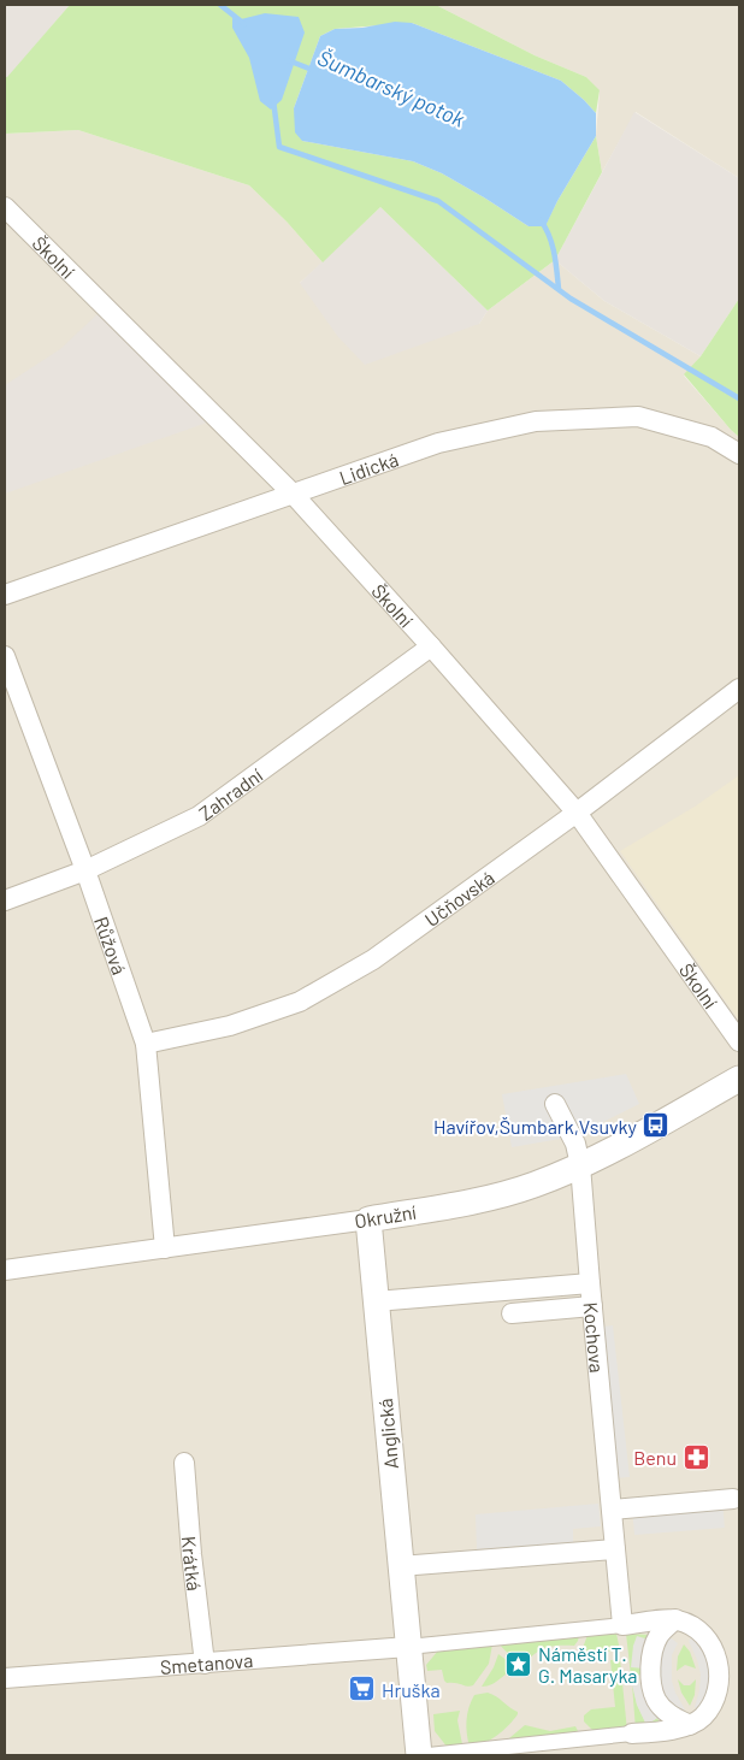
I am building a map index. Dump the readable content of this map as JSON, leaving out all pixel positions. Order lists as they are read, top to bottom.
{
  "streets": {
    "street": [
      "Školní",
      "Lidická",
      "Zahradní",
      "Učňovská",
      "Růžová",
      "Okružní",
      "Kochova",
      "Anglická",
      "Krátká",
      "Smetanova"
    ]
  },
  "crossings": [
    ["Školní", "Lidická"],
    ["Školní", "Zahradní"],
    ["Školní", "Učňovská"],
    ["Zahradní", "Růžová"],
    ["Učňovská", "Růžová"],
    ["Růžová", "Okružní"],
    ["Okružní", "Kochova"],
    ["Okružní", "Anglická"],
    ["Anglická", "Smetanova"],
    ["Krátká", "Smetanova"]
  ],
  "water": ["Šumbarský potok"],
  "places": {
    "bus stop": ["Havířov,Šumbark,Vsuvky"],
    "pharmacy": ["Benu"],
    "place": ["Náměstí T. G. Masaryka"],
    "supermarket": ["Hruška"]
  }
}
